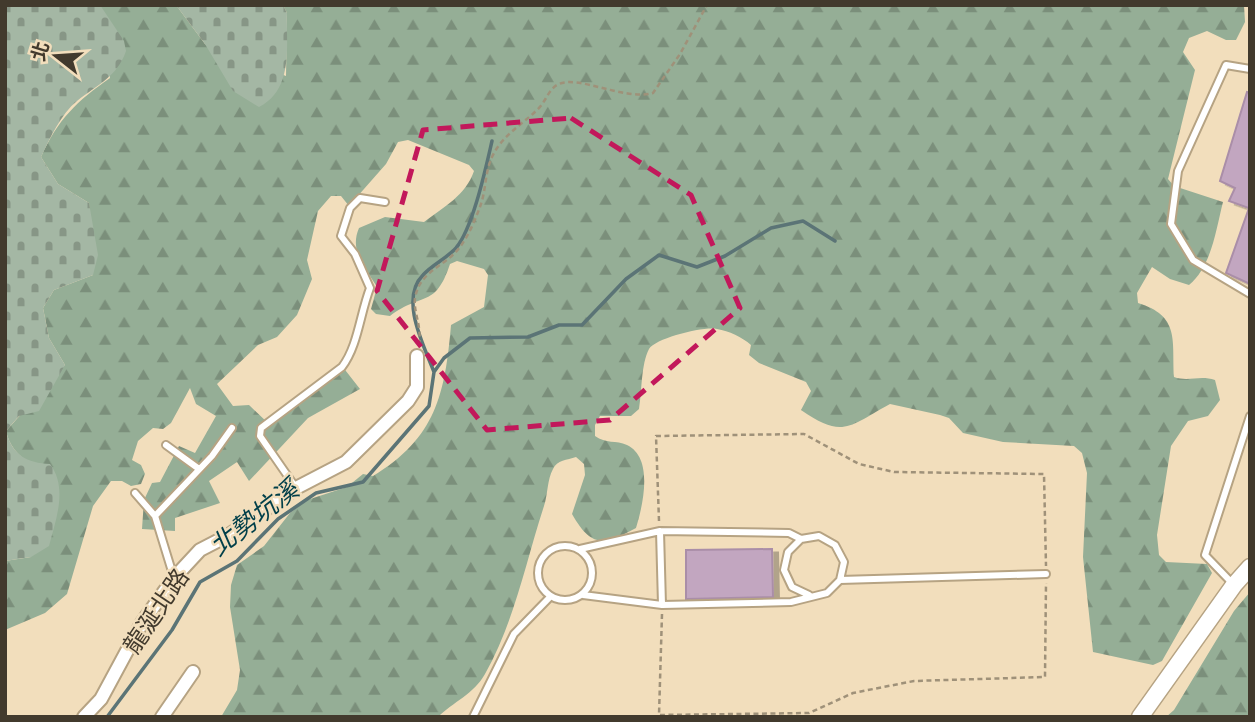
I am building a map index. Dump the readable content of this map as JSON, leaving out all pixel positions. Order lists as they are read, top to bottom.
{
  "streets": {
    "street": ["龍涎北路"]
  },
  "water": ["北勢坑溪"],
  "north": "left"
}
